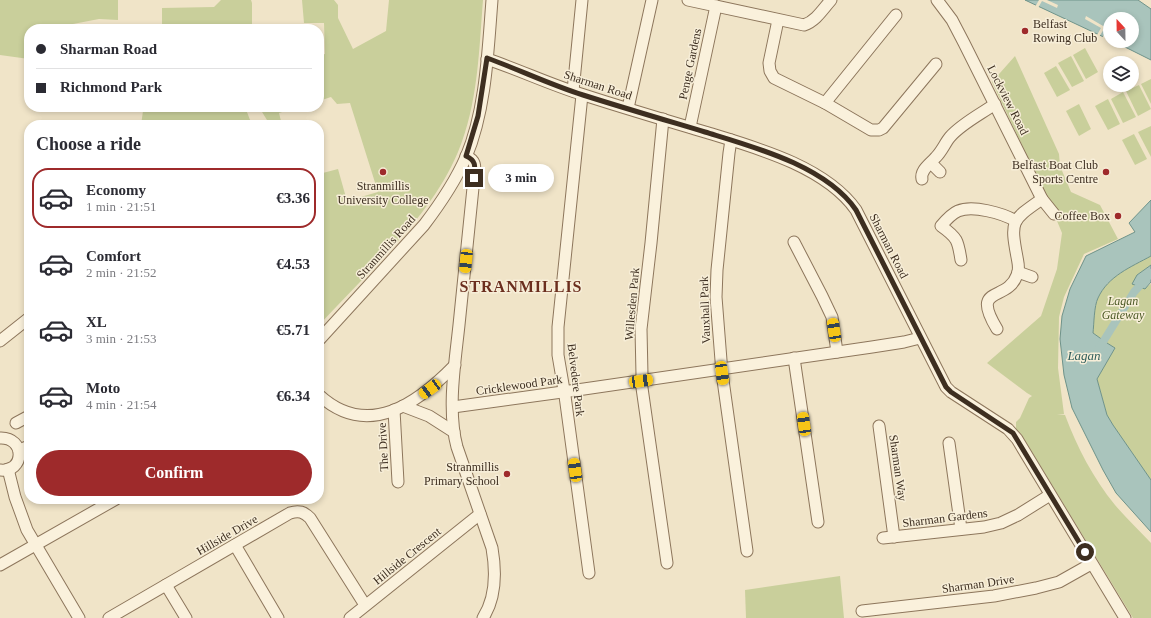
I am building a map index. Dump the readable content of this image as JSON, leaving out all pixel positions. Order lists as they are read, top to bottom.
{
  "streets": {
    "street": [
      "Penge Gardens",
      "Sharman Road",
      "Lockview Road",
      "Stranmillis Road",
      "Willesden Park",
      "Vauxhall Park",
      "Belvedere Park",
      "Cricklewood Park",
      "The Drive",
      "Sharman Way",
      "Sharman Gardens",
      "Hillside Drive",
      "Hillside Crescent",
      "Sharman Drive"
    ]
  },
  "crossings": [
    ["Penge Gardens", "Sharman Road"],
    ["Sharman Road", "Stranmillis Road"],
    ["Sharman Road", "Willesden Park"],
    ["Sharman Road", "Vauxhall Park"],
    ["Sharman Road", "Belvedere Park"],
    ["Sharman Road", "Cricklewood Park"],
    ["Sharman Road", "Sharman Gardens"],
    ["Sharman Road", "Sharman Drive"],
    ["Willesden Park", "Cricklewood Park"],
    ["Vauxhall Park", "Cricklewood Park"],
    ["Belvedere Park", "Cricklewood Park"],
    ["Sharman Way", "Sharman Gardens"],
    ["Hillside Drive", "Hillside Crescent"]
  ],
  "districts": ["STRANMILLIS"],
  "water": ["Lagan"],
  "parks": ["Lagan Gateway"],
  "places": [
    "Belfast Rowing Club",
    "Stranmillis University College",
    "Belfast Boat Club Sports Centre",
    "Coffee Box",
    "Stranmillis Primary School"
  ],
  "north": "top",
  "page": {
    "banner": ["Sharman Road", "Richmond Park"],
    "heading": "Choose a ride",
    "bubble": "3 min",
    "list": [
      {
        "name": "Economy",
        "note": "1 min · 21:51",
        "value": "€3.36"
      },
      {
        "name": "Comfort",
        "note": "2 min · 21:52",
        "value": "€4.53"
      },
      {
        "name": "XL",
        "note": "3 min · 21:53",
        "value": "€5.71"
      },
      {
        "name": "Moto",
        "note": "4 min · 21:54",
        "value": "€6.34"
      }
    ],
    "buttons": "Confirm"
  }
}
